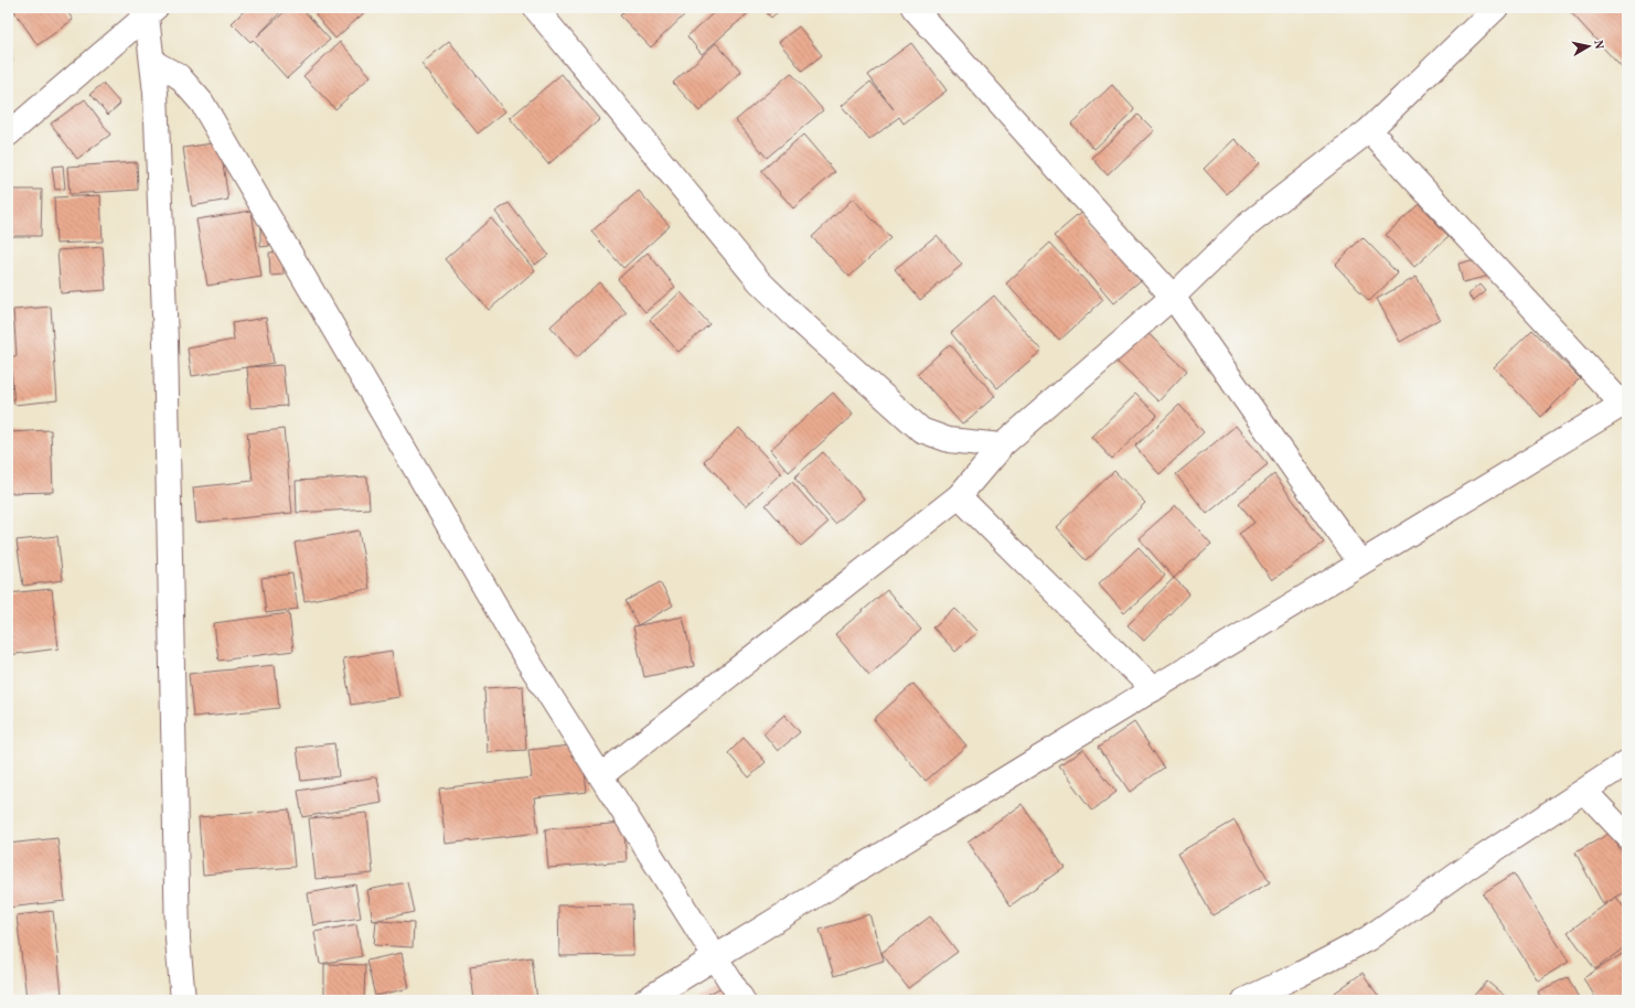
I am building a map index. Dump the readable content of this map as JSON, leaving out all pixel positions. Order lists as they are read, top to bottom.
{
  "north": "right"
}
